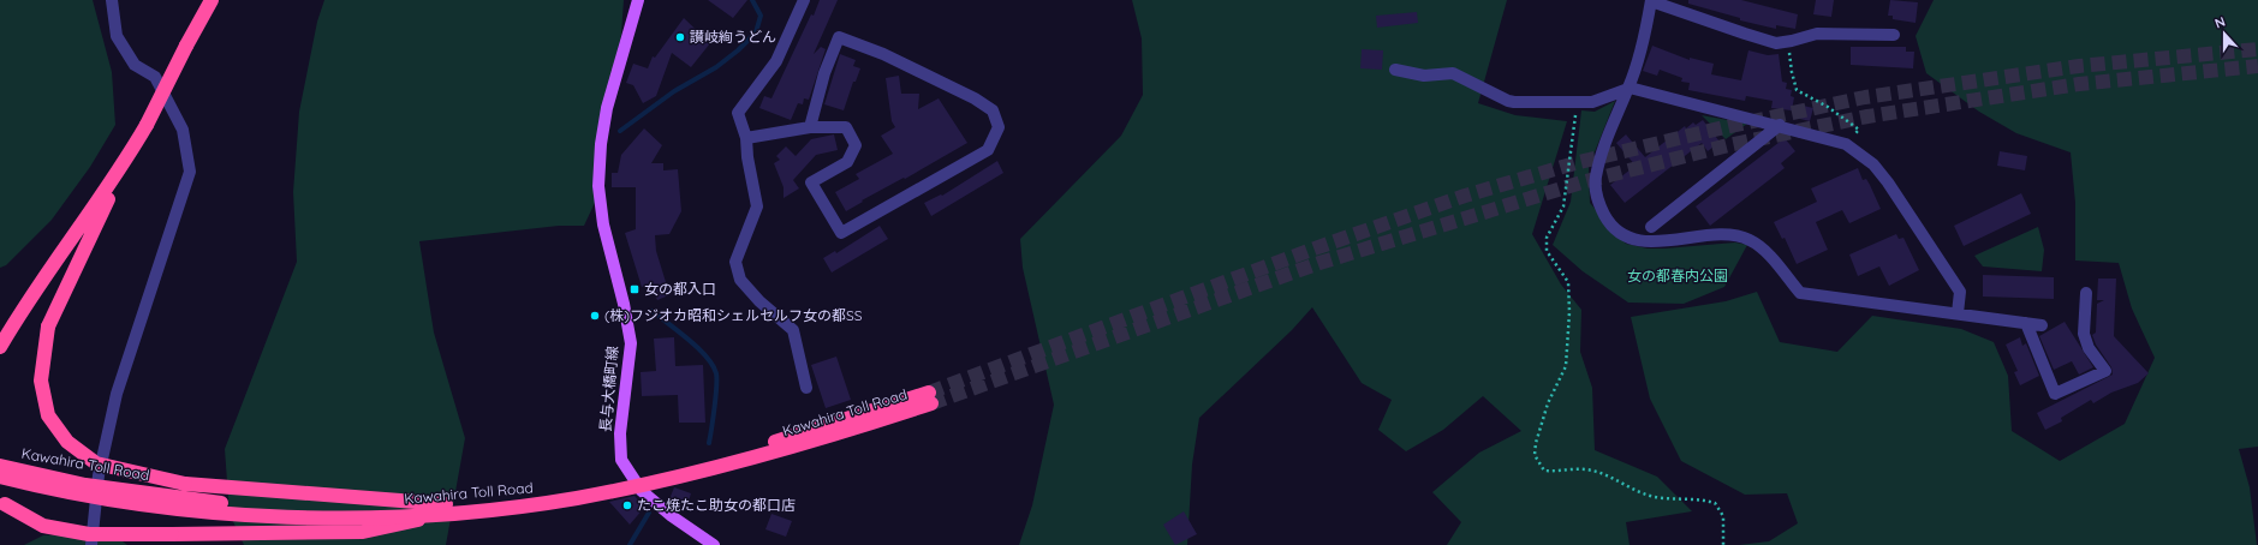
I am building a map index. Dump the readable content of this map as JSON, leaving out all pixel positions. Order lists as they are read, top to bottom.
{
  "streets": {
    "highway": ["Kawahira Toll Road"],
    "main road": ["長与大橋町線"]
  },
  "parks": ["女の都春内公園"],
  "places": {
    "other": ["讃岐絢うどん", "(株)フジオカ昭和シェルセルフ女の都SS", "たこ焼たこ助女の都口店"],
    "transit": ["女の都入口"]
  },
  "north": "top"
}
